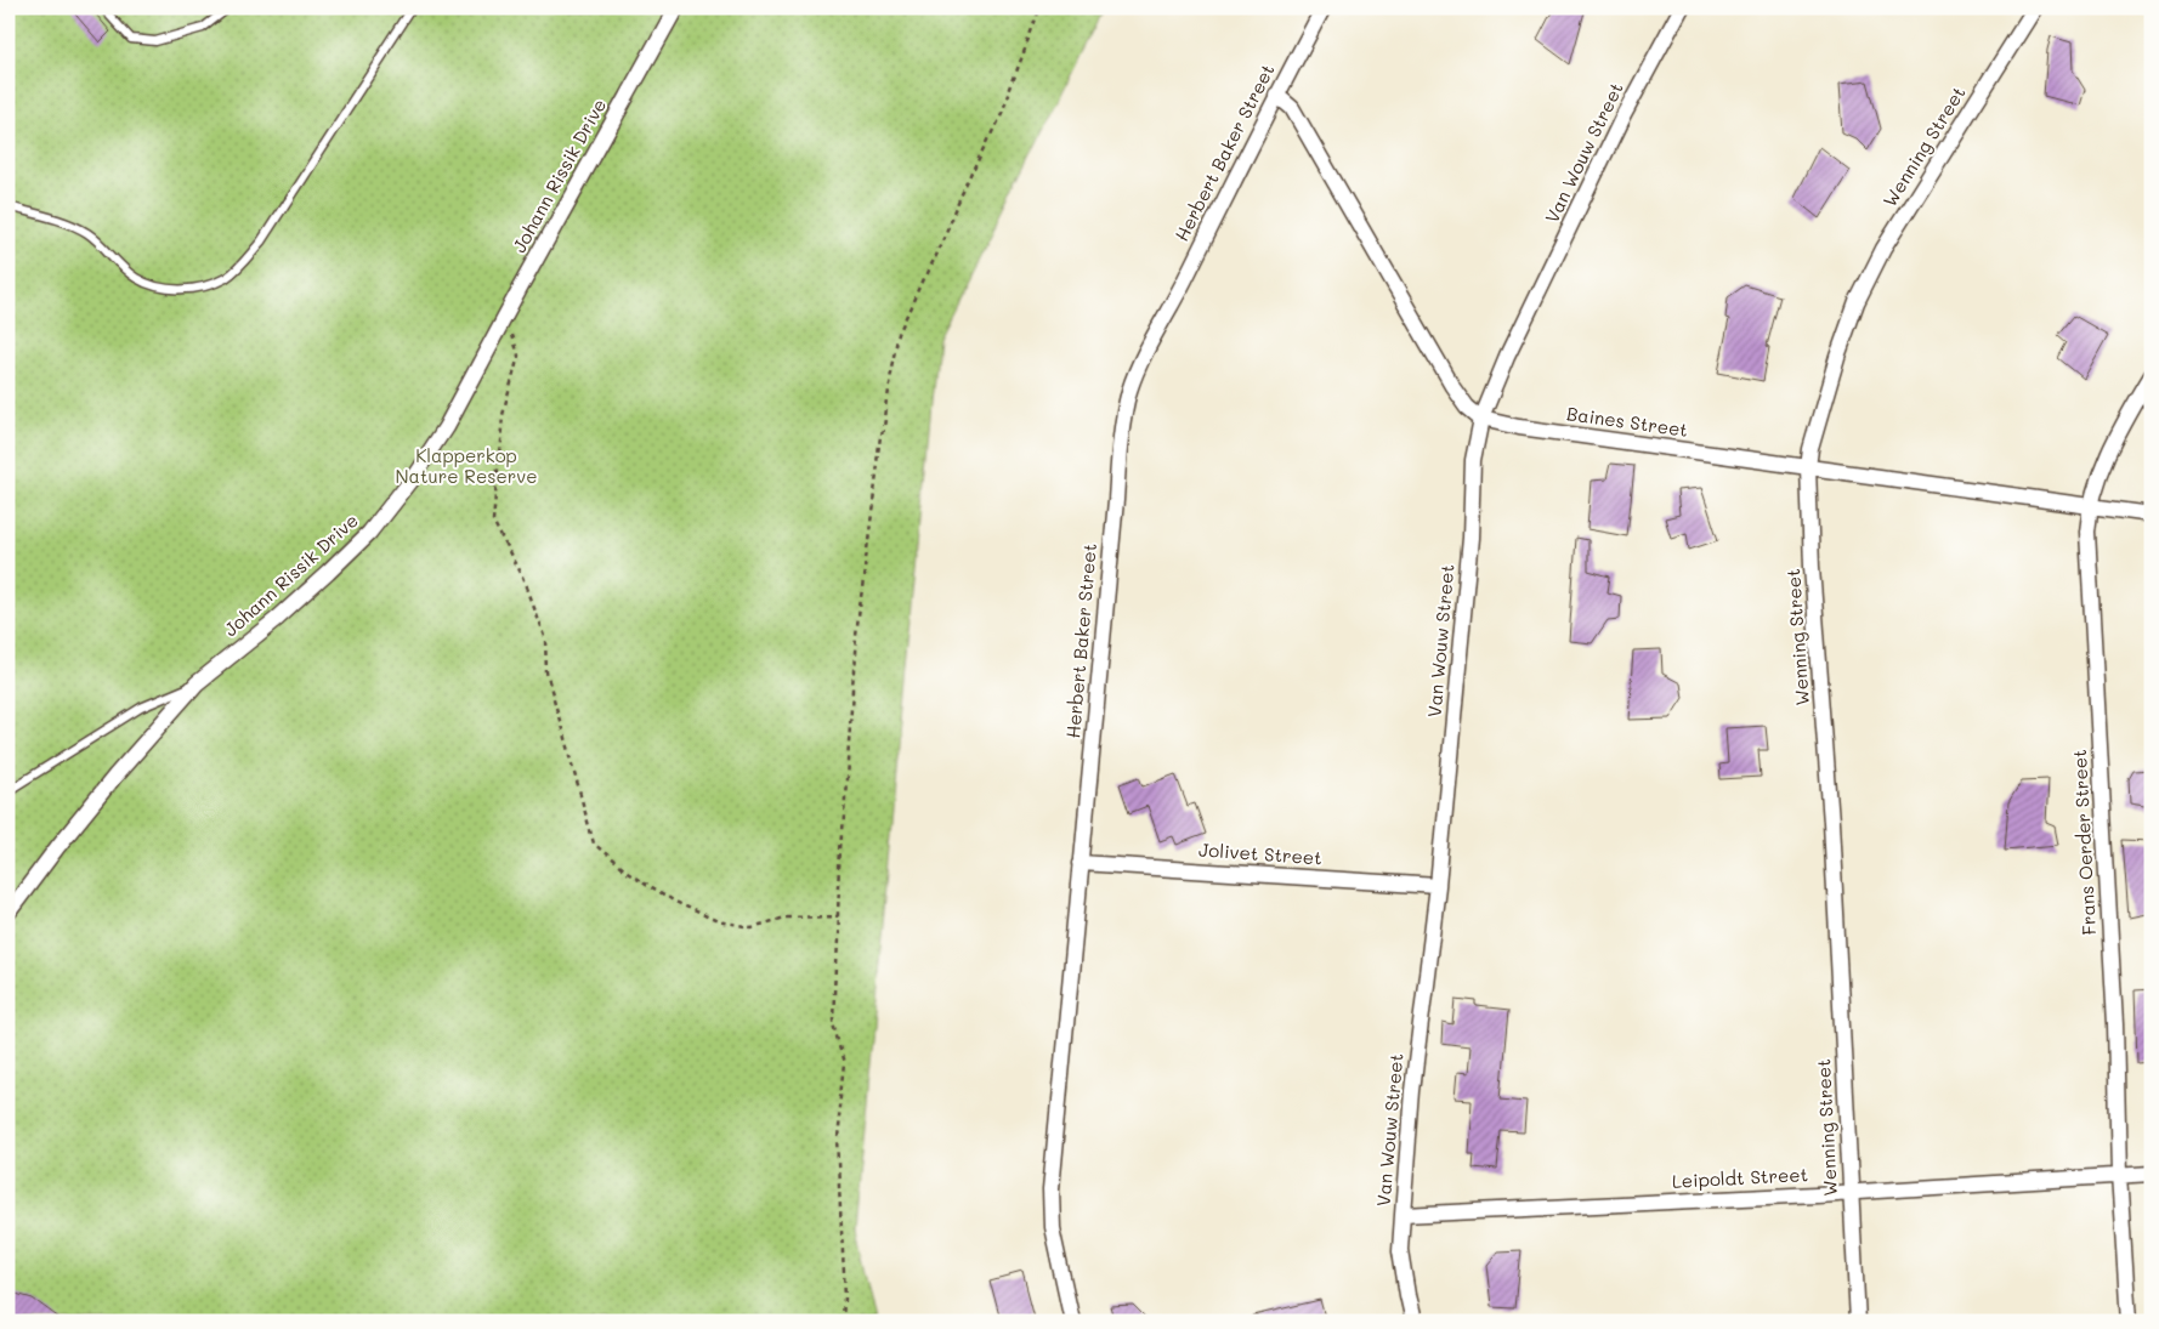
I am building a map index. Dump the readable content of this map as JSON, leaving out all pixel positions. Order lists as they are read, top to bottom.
{
  "streets": {
    "street": [
      "Wenning Street",
      "Herbert Baker Street",
      "Van Wouw Street",
      "Johann Rissik Drive",
      "Baines Street",
      "Frans Oerder Street",
      "Jolivet Street",
      "Leipoldt Street"
    ]
  },
  "crossings": [
    ["Wenning Street", "Baines Street"],
    ["Wenning Street", "Leipoldt Street"],
    ["Herbert Baker Street", "Jolivet Street"],
    ["Van Wouw Street", "Baines Street"],
    ["Van Wouw Street", "Jolivet Street"],
    ["Van Wouw Street", "Leipoldt Street"],
    ["Baines Street", "Frans Oerder Street"],
    ["Frans Oerder Street", "Leipoldt Street"]
  ],
  "parks": ["Klapperkop Nature Reserve"]
}
